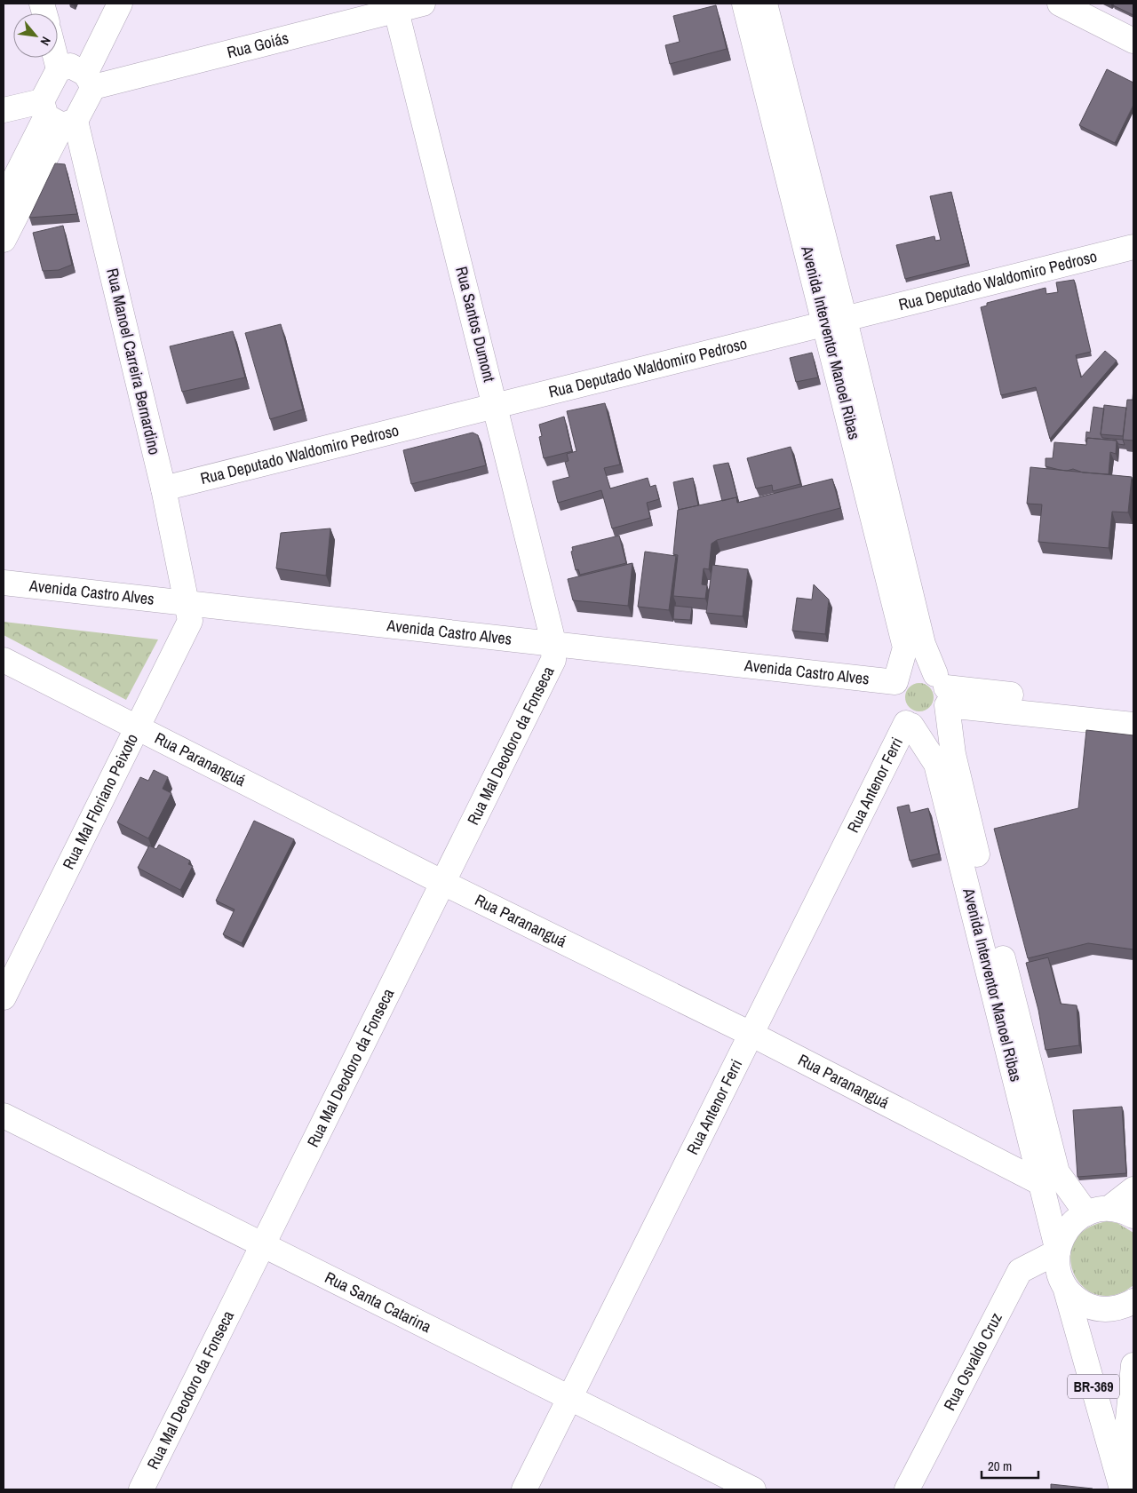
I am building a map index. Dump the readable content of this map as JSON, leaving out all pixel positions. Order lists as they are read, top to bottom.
{
  "streets": {
    "street": [
      "Rua Goiás",
      "Rua Deputado Waldomiro Pedroso",
      "Rua Santos Dumont",
      "Avenida Interventor Manoel Ribas",
      "Rua Manoel Carreira Bernardino",
      "Avenida Castro Alves",
      "Rua Mal Deodoro da Fonseca",
      "Rua Parananguá",
      "Rua Antenor Ferri",
      "Rua Mal Floriano Peixoto",
      "Rua Santa Catarina",
      "Rua Osvaldo Cruz",
      "BR-369"
    ]
  },
  "crossings": [
    ["Rua Goiás", "Rua Santos Dumont"],
    ["Rua Deputado Waldomiro Pedroso", "Rua Santos Dumont"],
    ["Rua Deputado Waldomiro Pedroso", "Avenida Interventor Manoel Ribas"],
    ["Rua Deputado Waldomiro Pedroso", "Rua Manoel Carreira Bernardino"],
    ["Rua Santos Dumont", "Avenida Castro Alves"],
    ["Rua Santos Dumont", "Rua Mal Deodoro da Fonseca"],
    ["Avenida Interventor Manoel Ribas", "Avenida Castro Alves"],
    ["Avenida Interventor Manoel Ribas", "Rua Parananguá"],
    ["Avenida Interventor Manoel Ribas", "Rua Antenor Ferri"],
    ["Avenida Interventor Manoel Ribas", "Rua Osvaldo Cruz"],
    ["Avenida Interventor Manoel Ribas", "BR-369"],
    ["Rua Manoel Carreira Bernardino", "Avenida Castro Alves"],
    ["Rua Manoel Carreira Bernardino", "Rua Mal Floriano Peixoto"],
    ["Avenida Castro Alves", "Rua Mal Deodoro da Fonseca"],
    ["Avenida Castro Alves", "Rua Antenor Ferri"],
    ["Avenida Castro Alves", "Rua Mal Floriano Peixoto"],
    ["Rua Mal Deodoro da Fonseca", "Rua Parananguá"],
    ["Rua Mal Deodoro da Fonseca", "Rua Santa Catarina"],
    ["Rua Parananguá", "Rua Antenor Ferri"],
    ["Rua Parananguá", "Rua Mal Floriano Peixoto"],
    ["Rua Antenor Ferri", "Rua Santa Catarina"],
    ["Rua Osvaldo Cruz", "BR-369"]
  ],
  "scale_bar": "20 m",
  "north": "bottom right"
}
